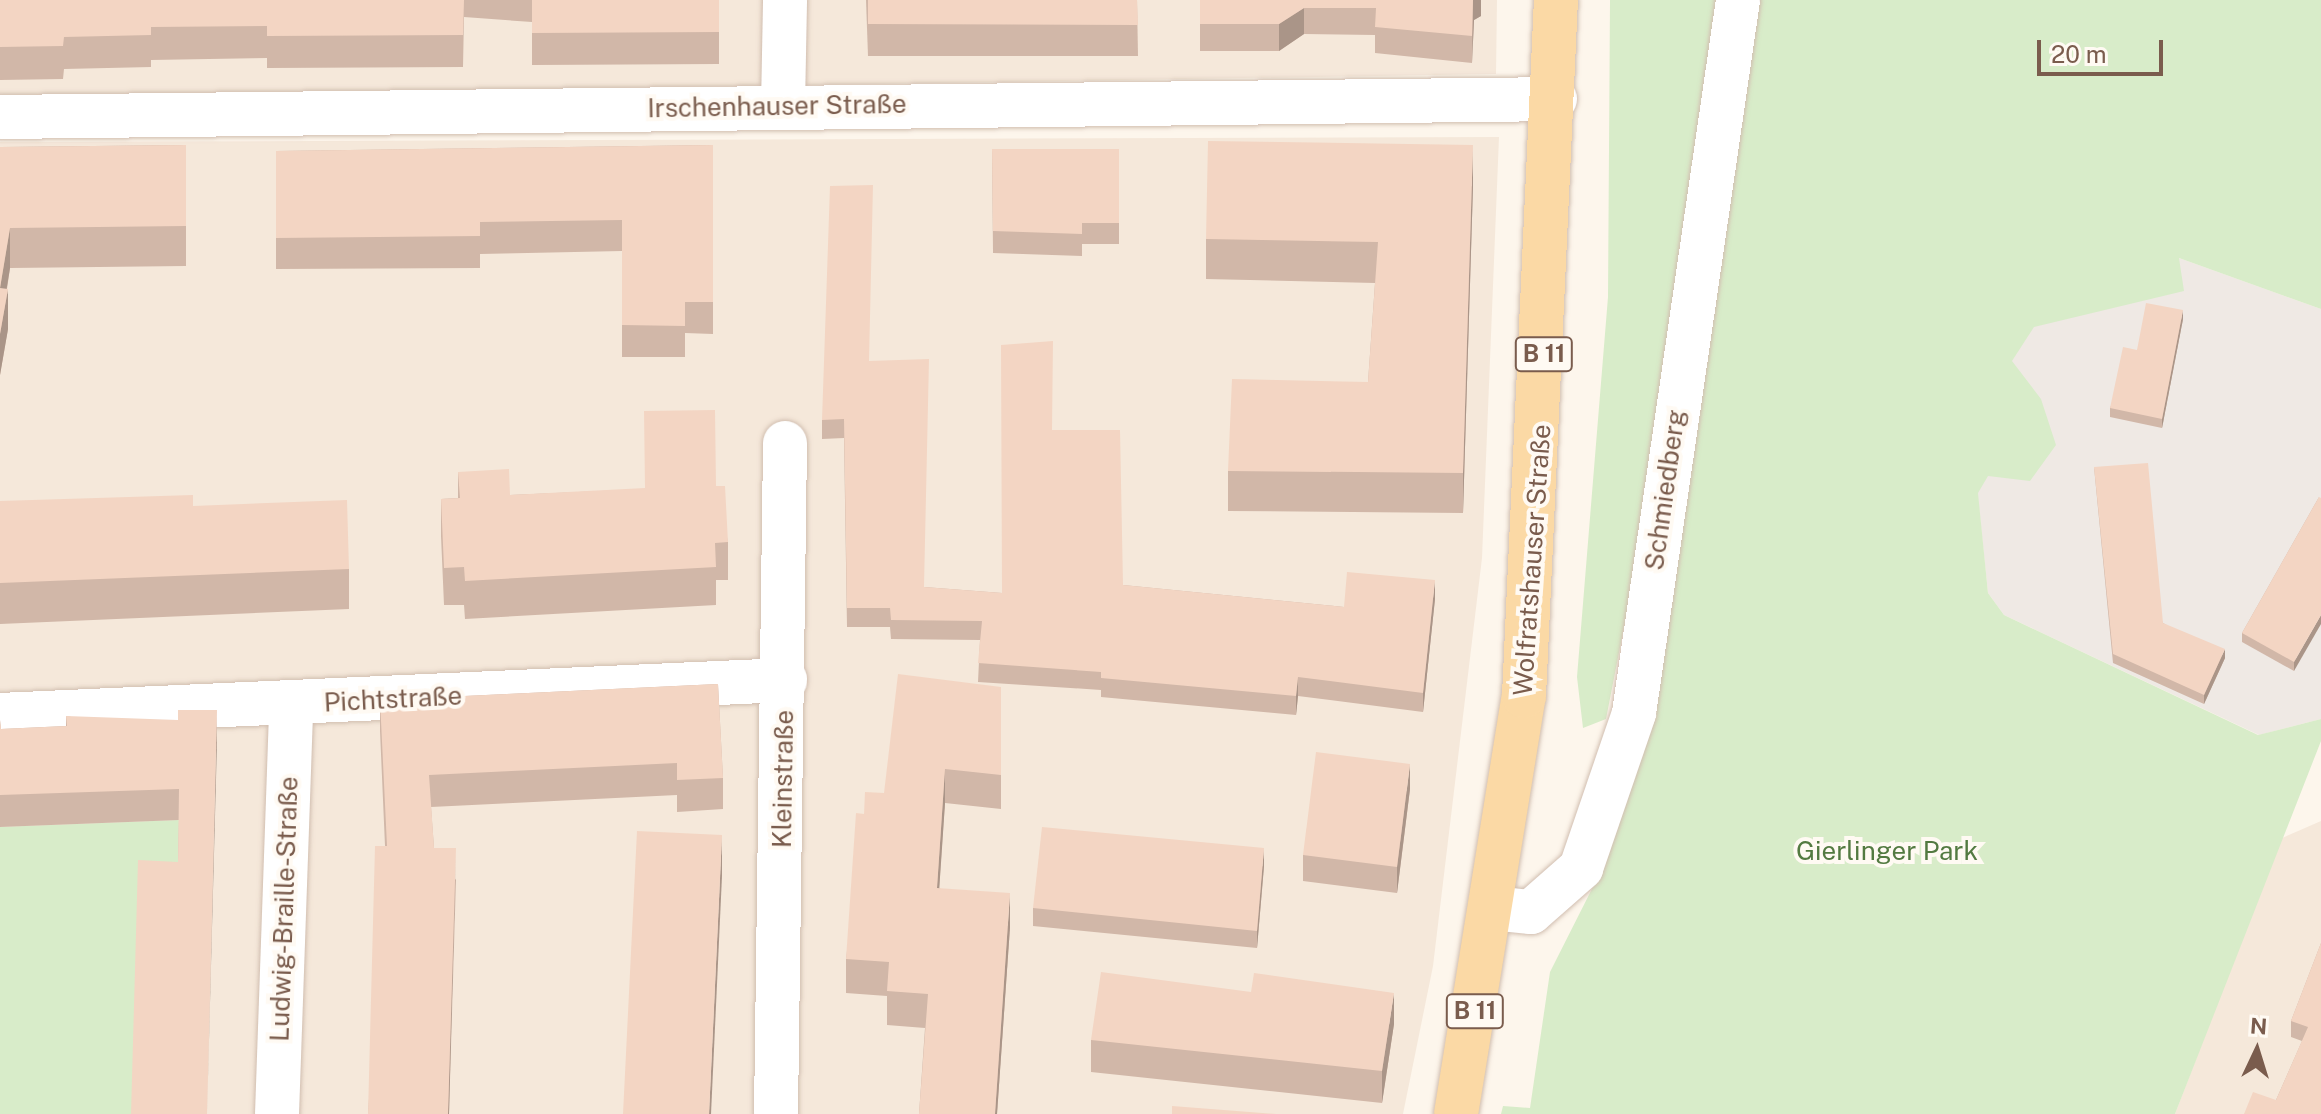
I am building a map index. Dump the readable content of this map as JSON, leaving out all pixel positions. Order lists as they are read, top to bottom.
{
  "streets": {
    "main road": ["B 11", "Wolfratshauser Straße"],
    "street": [
      "Irschenhauser Straße",
      "Schmiedberg",
      "Pichtstraße",
      "Kleinstraße",
      "Ludwig-Braille-Straße"
    ]
  },
  "crossings": [
    ["Irschenhauser Straße", "Wolfratshauser Straße"],
    ["Schmiedberg", "Wolfratshauser Straße"],
    ["Pichtstraße", "Kleinstraße"],
    ["Pichtstraße", "Ludwig-Braille-Straße"]
  ],
  "parks": ["Gierlinger Park"],
  "scale_bar": "20 m",
  "north": "top"
}
